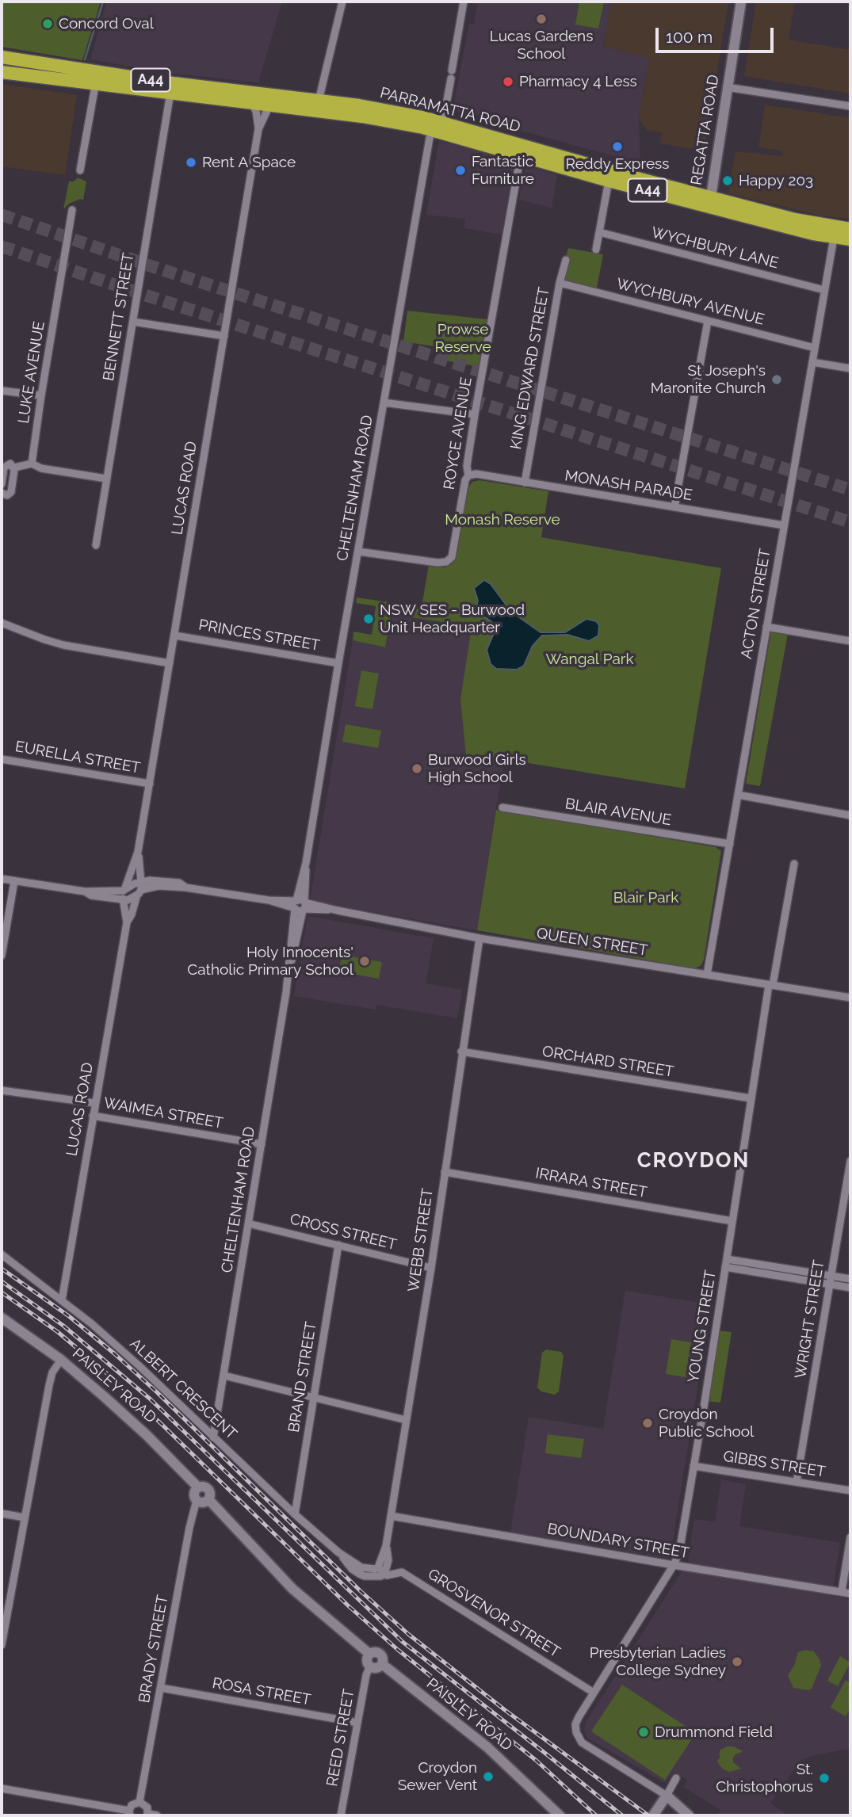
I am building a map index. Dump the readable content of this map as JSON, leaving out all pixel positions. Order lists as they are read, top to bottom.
{
  "streets": {
    "highway": ["A44", "PARRAMATTA ROAD"],
    "main road": ["REGATTA ROAD", "PAISLEY ROAD"],
    "street": [
      "WYCHBURY LANE",
      "WYCHBURY AVENUE",
      "BENNETT STREET",
      "KING EDWARD STREET",
      "LUKE AVENUE",
      "ROYCE AVENUE",
      "MONASH PARADE",
      "LUCAS ROAD",
      "CHELTENHAM ROAD",
      "ACTON STREET",
      "PRINCES STREET",
      "EURELLA STREET",
      "BLAIR AVENUE",
      "QUEEN STREET",
      "ORCHARD STREET",
      "WAIMEA STREET",
      "IRRARA STREET",
      "CROSS STREET",
      "WEBB STREET",
      "WRIGHT STREET",
      "YOUNG STREET",
      "BRAND STREET",
      "ALBERT CRESCENT",
      "GIBBS STREET",
      "BOUNDARY STREET",
      "GROSVENOR STREET",
      "BRADY STREET",
      "ROSA STREET",
      "REED STREET"
    ]
  },
  "crossings": [
    ["PARRAMATTA ROAD", "REGATTA ROAD"],
    ["PARRAMATTA ROAD", "BENNETT STREET"],
    ["PARRAMATTA ROAD", "ROYCE AVENUE"],
    ["PARRAMATTA ROAD", "LUCAS ROAD"],
    ["PARRAMATTA ROAD", "CHELTENHAM ROAD"],
    ["PARRAMATTA ROAD", "ACTON STREET"],
    ["WYCHBURY LANE", "ACTON STREET"],
    ["WYCHBURY AVENUE", "KING EDWARD STREET"],
    ["WYCHBURY AVENUE", "ACTON STREET"],
    ["KING EDWARD STREET", "MONASH PARADE"],
    ["ROYCE AVENUE", "MONASH PARADE"],
    ["ROYCE AVENUE", "CHELTENHAM ROAD"],
    ["MONASH PARADE", "ACTON STREET"],
    ["LUCAS ROAD", "PRINCES STREET"],
    ["LUCAS ROAD", "EURELLA STREET"],
    ["LUCAS ROAD", "QUEEN STREET"],
    ["LUCAS ROAD", "WAIMEA STREET"],
    ["LUCAS ROAD", "ALBERT CRESCENT"],
    ["CHELTENHAM ROAD", "PRINCES STREET"],
    ["CHELTENHAM ROAD", "QUEEN STREET"],
    ["CHELTENHAM ROAD", "WAIMEA STREET"],
    ["CHELTENHAM ROAD", "CROSS STREET"],
    ["CHELTENHAM ROAD", "ALBERT CRESCENT"],
    ["ACTON STREET", "BLAIR AVENUE"],
    ["ACTON STREET", "QUEEN STREET"],
    ["QUEEN STREET", "WEBB STREET"],
    ["QUEEN STREET", "YOUNG STREET"],
    ["ORCHARD STREET", "WEBB STREET"],
    ["ORCHARD STREET", "YOUNG STREET"],
    ["IRRARA STREET", "WEBB STREET"],
    ["IRRARA STREET", "YOUNG STREET"],
    ["CROSS STREET", "WEBB STREET"],
    ["CROSS STREET", "BRAND STREET"],
    ["WEBB STREET", "ALBERT CRESCENT"],
    ["WEBB STREET", "BOUNDARY STREET"],
    ["WEBB STREET", "GROSVENOR STREET"],
    ["WRIGHT STREET", "GIBBS STREET"],
    ["YOUNG STREET", "GIBBS STREET"],
    ["YOUNG STREET", "BOUNDARY STREET"],
    ["YOUNG STREET", "GROSVENOR STREET"],
    ["BRAND STREET", "ALBERT CRESCENT"],
    ["PAISLEY ROAD", "BRADY STREET"],
    ["PAISLEY ROAD", "REED STREET"],
    ["ALBERT CRESCENT", "GROSVENOR STREET"],
    ["BRADY STREET", "ROSA STREET"],
    ["ROSA STREET", "REED STREET"]
  ],
  "districts": ["CROYDON"],
  "parks": [
    "Prowse Reserve",
    "Monash Reserve",
    "Wangal Park",
    "Blair Park"
  ],
  "places": [
    "Lucas Gardens School",
    "Concord Oval",
    "Pharmacy 4 Less",
    "Reddy Express",
    "Rent A Space",
    "Fantastic Furniture",
    "Happy 203",
    "St Joseph's Maronite Church",
    "NSW SES - Burwood Unit Headquarter",
    "Burwood Girls High School",
    "Holy Innocents' Catholic Primary School",
    "Croydon Public School",
    "Presbyterian Ladies College Sydney",
    "Drummond Field",
    "Croydon Sewer Vent",
    "St. Christophorus"
  ],
  "scale_bar": "100 m"
}
